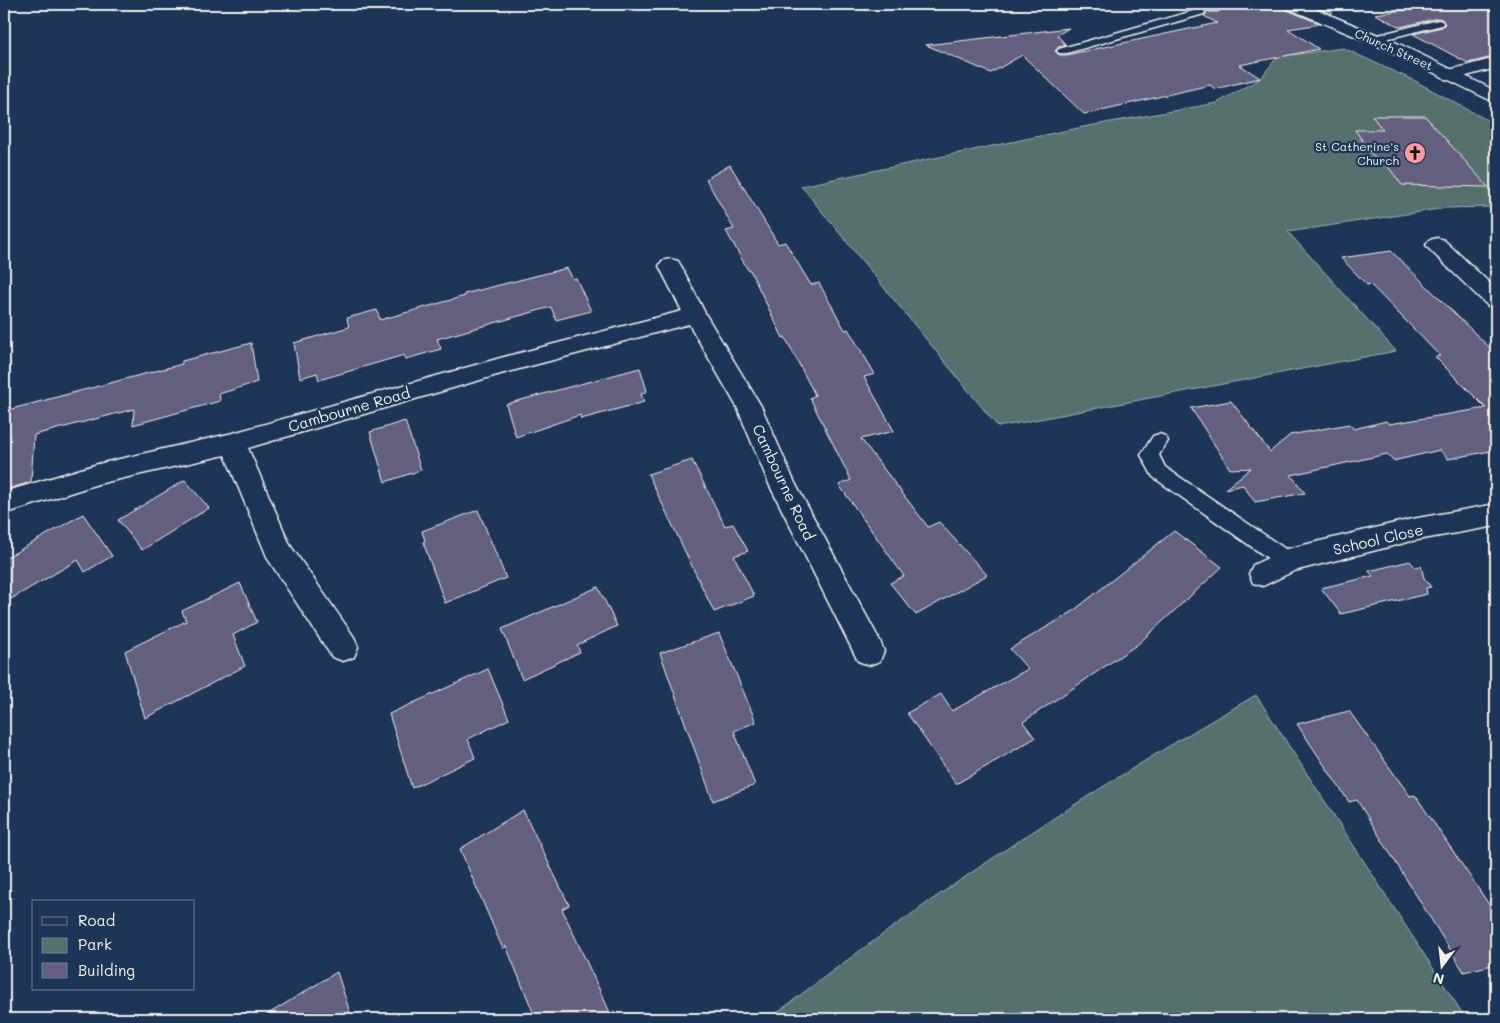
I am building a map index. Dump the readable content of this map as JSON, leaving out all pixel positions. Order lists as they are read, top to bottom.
{
  "streets": {
    "street": ["Church Street", "Cambourne Road", "School Close"]
  },
  "places": {
    "church": ["St Catherine's Church"]
  },
  "legend": ["Road", "Park", "Building"],
  "north": "bottom"
}
